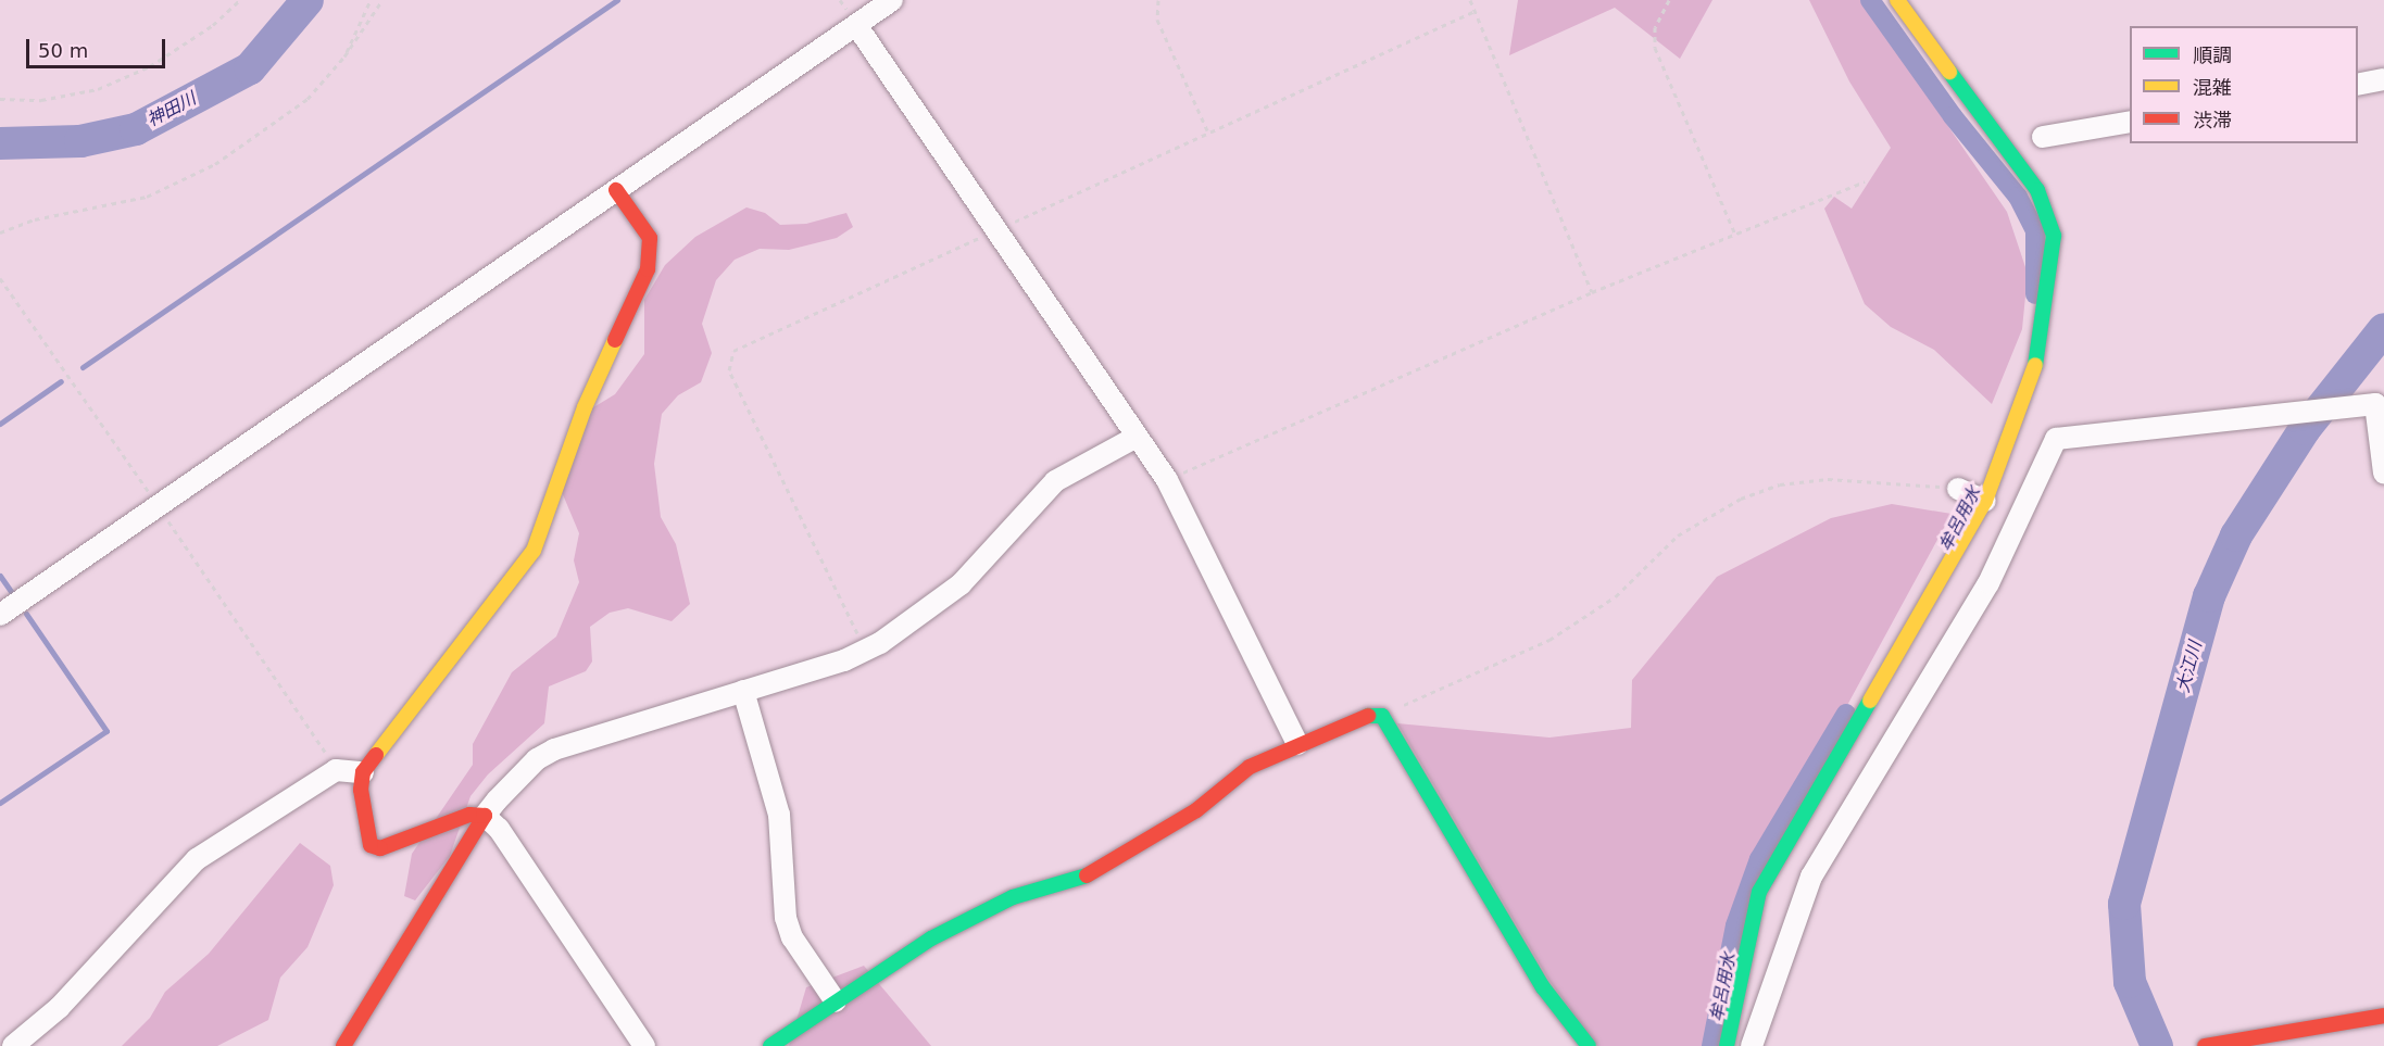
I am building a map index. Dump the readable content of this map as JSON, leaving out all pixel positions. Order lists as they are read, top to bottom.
{
  "water": ["神田川", "牟呂用水", "大江川"],
  "legend": ["順調", "混雑", "渋滞"],
  "scale_bar": "50 m"
}
